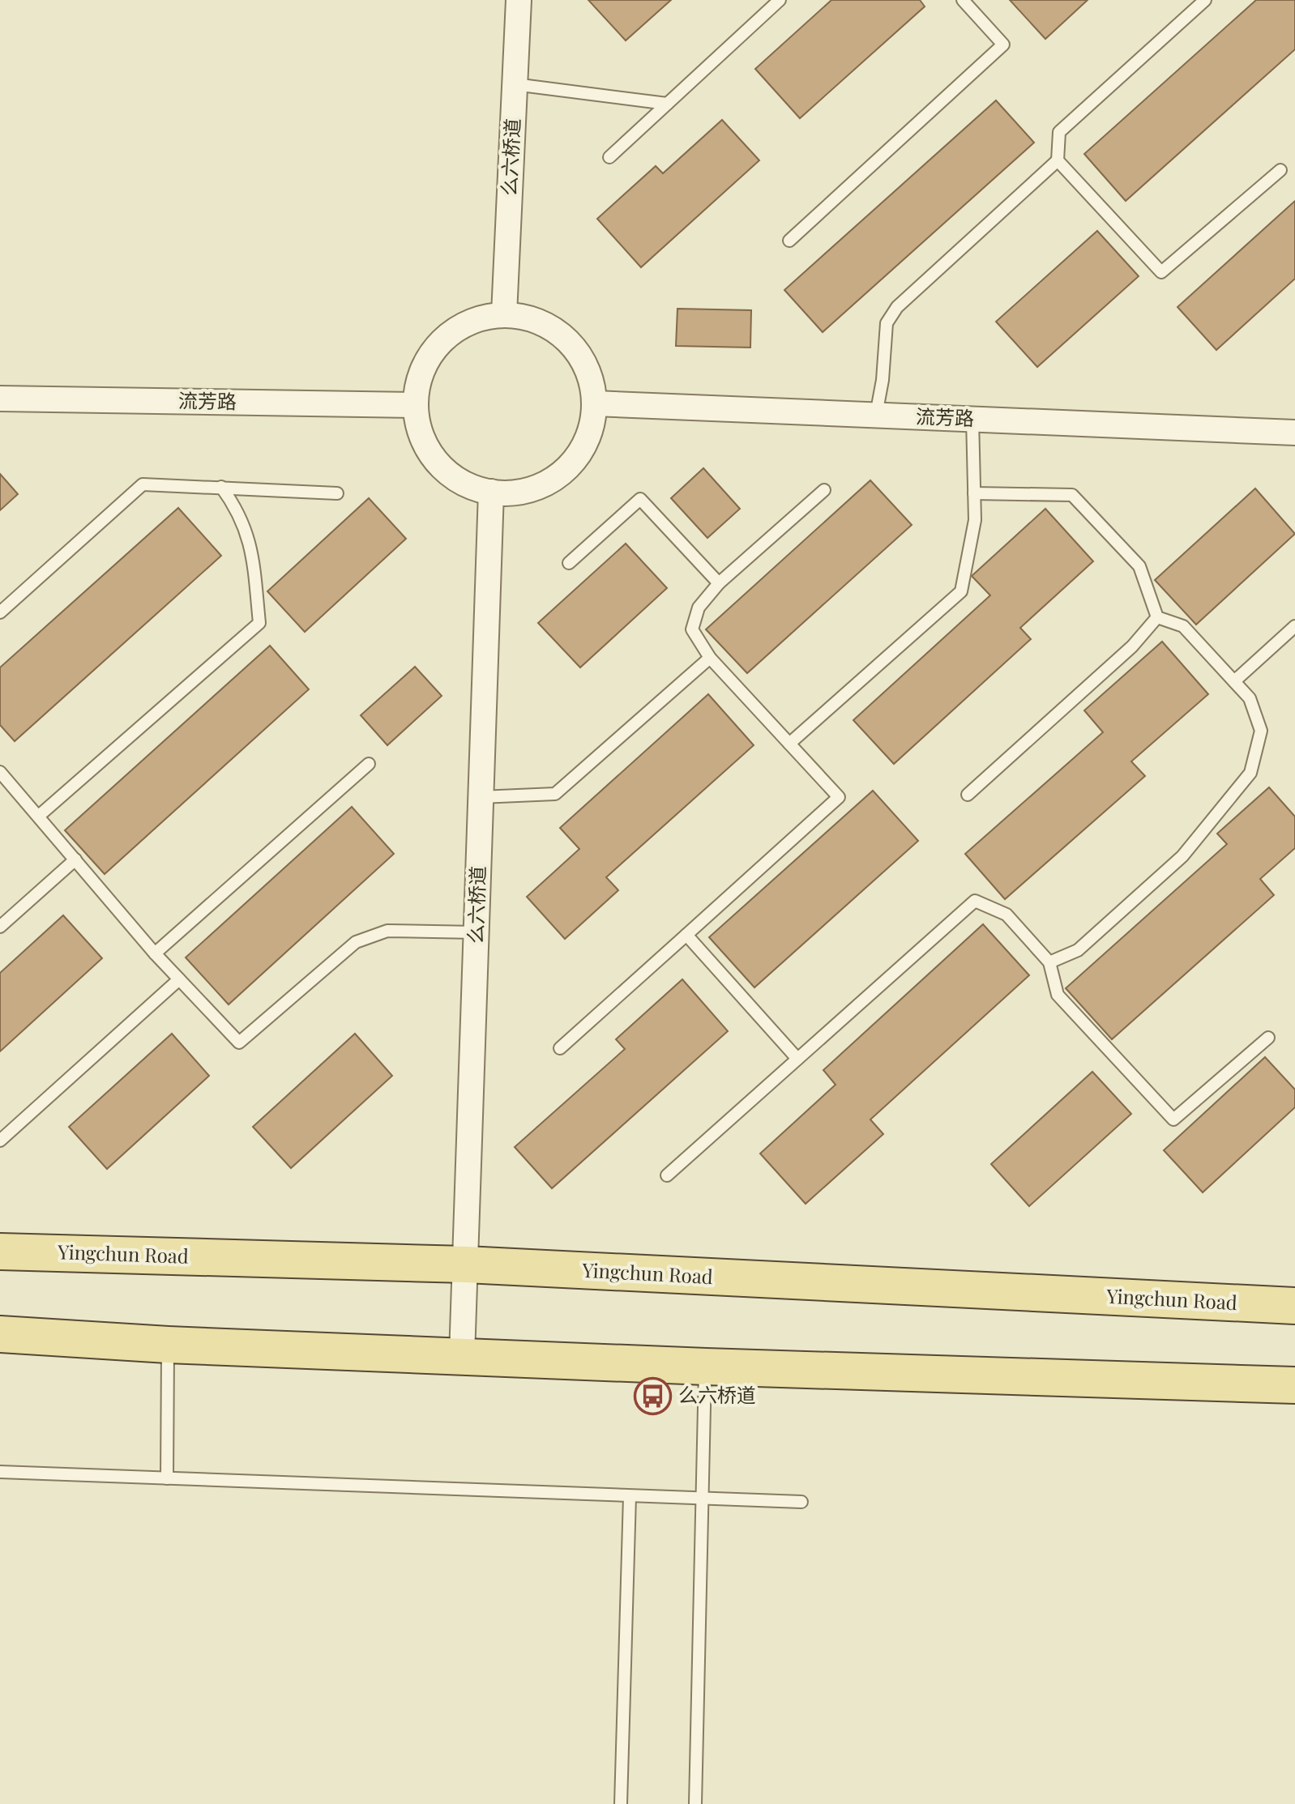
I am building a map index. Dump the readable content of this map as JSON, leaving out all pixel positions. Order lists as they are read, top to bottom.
{
  "streets": {
    "main road": ["Yingchun Road"],
    "street": ["么六桥道", "流芳路"]
  },
  "crossings": [
    ["么六桥道", "流芳路"],
    ["么六桥道", "Yingchun Road"]
  ],
  "places": {
    "bus stop": ["么六桥道"]
  }
}
